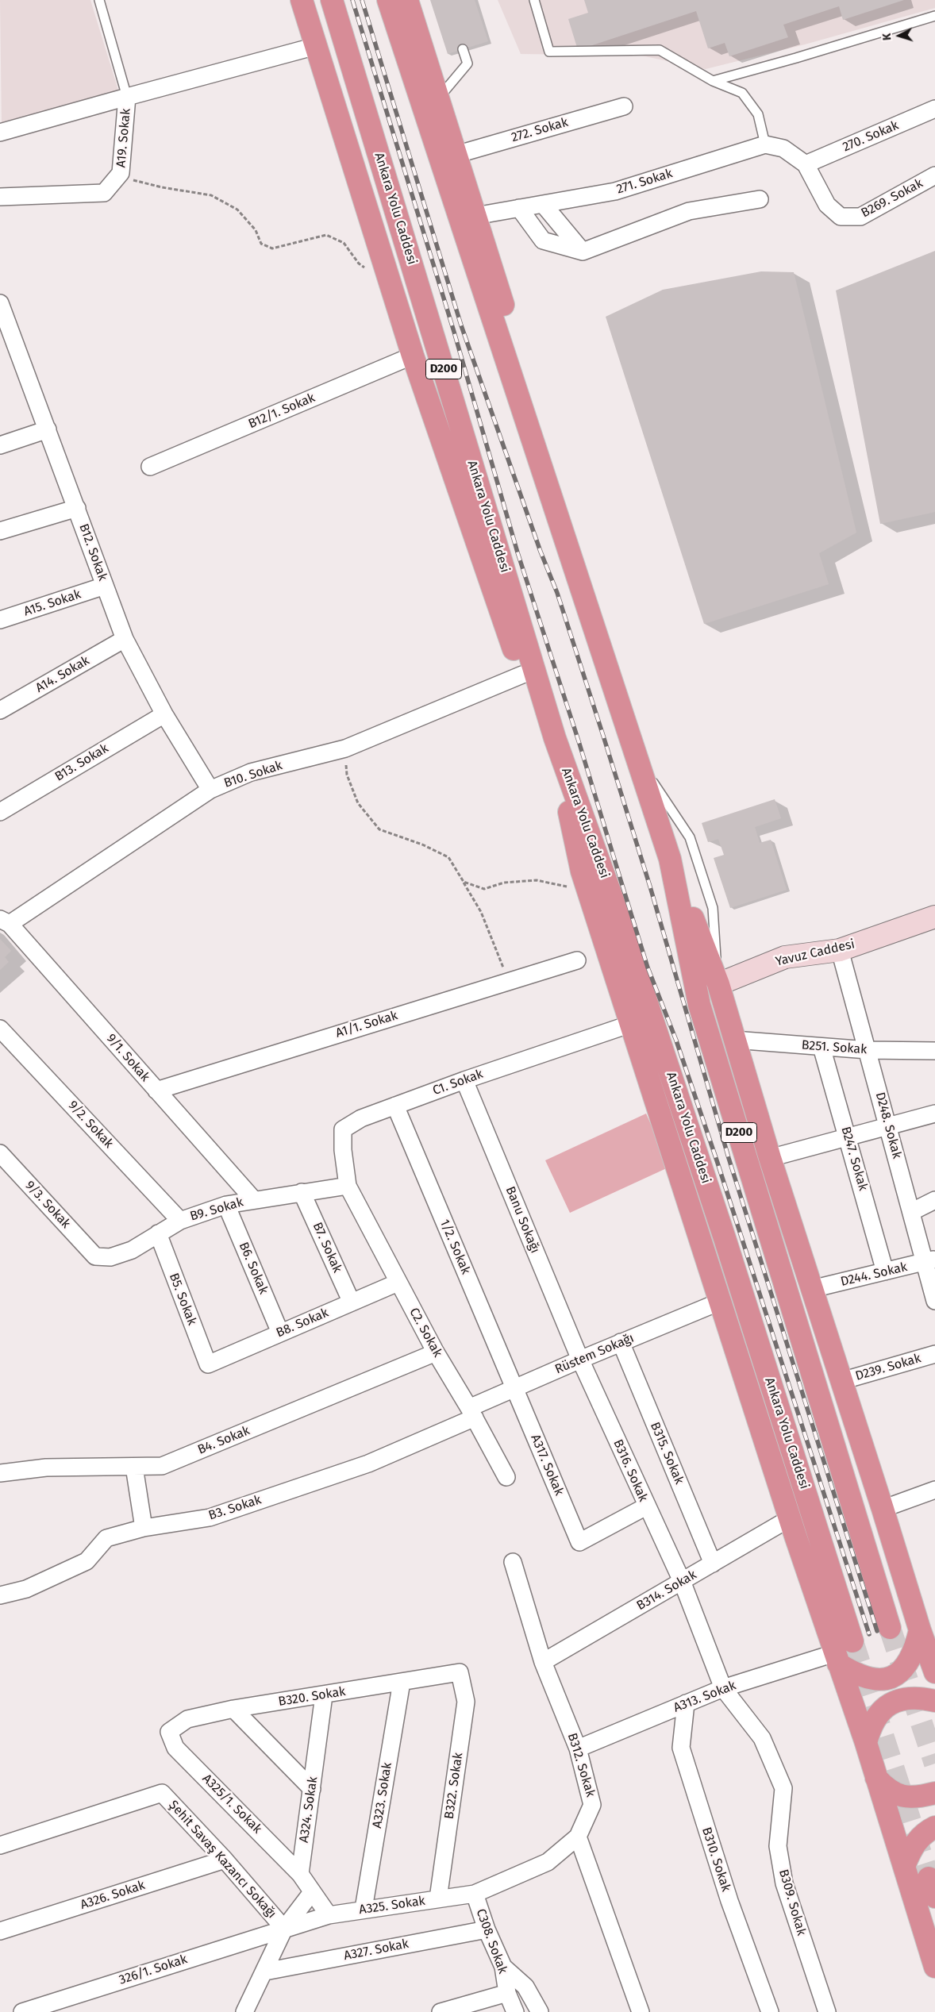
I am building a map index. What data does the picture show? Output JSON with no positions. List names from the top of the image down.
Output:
{
  "streets": {
    "highway": ["Ankara Yolu Caddesi", "D200"],
    "main road": ["Yavuz Caddesi"],
    "street": [
      "272. Sokak",
      "270. Sokak",
      "A19. Sokak",
      "271. Sokak",
      "B269. Sokak",
      "B12/1. Sokak",
      "B12. Sokak",
      "A15. Sokak",
      "A14. Sokak",
      "B13. Sokak",
      "B10. Sokak",
      "A1/1. Sokak",
      "B251. Sokak",
      "9/1. Sokak",
      "C1. Sokak",
      "9/2. Sokak",
      "D248. Sokak",
      "B247. Sokak",
      "9/3. Sokak",
      "B9. Sokak",
      "Banu Sokağı",
      "1/2. Sokak",
      "B7. Sokak",
      "B6. Sokak",
      "D244. Sokak",
      "B5. Sokak",
      "B8. Sokak",
      "C2. Sokak",
      "Rüstem Sokağı",
      "D239. Sokak",
      "B4. Sokak",
      "B315. Sokak",
      "A317. Sokak",
      "B316. Sokak",
      "B3. Sokak",
      "B314. Sokak",
      "B320. Sokak",
      "A313. Sokak",
      "B312. Sokak",
      "B322. Sokak",
      "A323. Sokak",
      "A325/1. Sokak",
      "A324. Sokak",
      "Şehit Savaş Kazancı Sokağı",
      "B310. Sokak",
      "A326. Sokak",
      "B309. Sokak",
      "A325. Sokak",
      "C308. Sokak",
      "A327. Sokak",
      "326/1. Sokak"
    ]
  },
  "crossings": [
    ["270. Sokak", "B269. Sokak"],
    ["B12. Sokak", "A15. Sokak"],
    ["B12. Sokak", "A14. Sokak"],
    ["B12. Sokak", "B13. Sokak"],
    ["B12. Sokak", "B10. Sokak"],
    ["B10. Sokak", "9/1. Sokak"],
    ["Yavuz Caddesi", "D248. Sokak"],
    ["A1/1. Sokak", "9/1. Sokak"],
    ["B251. Sokak", "D248. Sokak"],
    ["B251. Sokak", "B247. Sokak"],
    ["9/1. Sokak", "B9. Sokak"],
    ["C1. Sokak", "B9. Sokak"],
    ["C1. Sokak", "Banu Sokağı"],
    ["C1. Sokak", "1/2. Sokak"],
    ["C1. Sokak", "C2. Sokak"],
    ["9/2. Sokak", "B9. Sokak"],
    ["D248. Sokak", "D244. Sokak"],
    ["B247. Sokak", "D244. Sokak"],
    ["9/3. Sokak", "B9. Sokak"],
    ["B9. Sokak", "B7. Sokak"],
    ["B9. Sokak", "B6. Sokak"],
    ["B9. Sokak", "B5. Sokak"],
    ["B9. Sokak", "C2. Sokak"],
    ["Banu Sokağı", "Rüstem Sokağı"],
    ["Banu Sokağı", "B316. Sokak"],
    ["1/2. Sokak", "Rüstem Sokağı"],
    ["1/2. Sokak", "A317. Sokak"],
    ["B7. Sokak", "B8. Sokak"],
    ["B6. Sokak", "B8. Sokak"],
    ["B5. Sokak", "B8. Sokak"],
    ["B8. Sokak", "C2. Sokak"],
    ["C2. Sokak", "Rüstem Sokağı"],
    ["C2. Sokak", "B4. Sokak"],
    ["C2. Sokak", "B3. Sokak"],
    ["Rüstem Sokağı", "B315. Sokak"],
    ["Rüstem Sokağı", "A317. Sokak"],
    ["Rüstem Sokağı", "B316. Sokak"],
    ["Rüstem Sokağı", "B3. Sokak"],
    ["B315. Sokak", "B314. Sokak"],
    ["A317. Sokak", "B316. Sokak"],
    ["B316. Sokak", "B314. Sokak"],
    ["B316. Sokak", "A313. Sokak"],
    ["B316. Sokak", "B309. Sokak"],
    ["B314. Sokak", "B312. Sokak"],
    ["B320. Sokak", "B322. Sokak"],
    ["B320. Sokak", "A323. Sokak"],
    ["B320. Sokak", "A325/1. Sokak"],
    ["B320. Sokak", "A324. Sokak"],
    ["A313. Sokak", "B312. Sokak"],
    ["A313. Sokak", "B310. Sokak"],
    ["A313. Sokak", "B309. Sokak"],
    ["B312. Sokak", "A325. Sokak"],
    ["B322. Sokak", "A325. Sokak"],
    ["A323. Sokak", "A325. Sokak"],
    ["A325/1. Sokak", "A324. Sokak"],
    ["Şehit Savaş Kazancı Sokağı", "A326. Sokak"],
    ["Şehit Savaş Kazancı Sokağı", "A325. Sokak"],
    ["Şehit Savaş Kazancı Sokağı", "326/1. Sokak"],
    ["A325. Sokak", "C308. Sokak"],
    ["A325. Sokak", "326/1. Sokak"],
    ["C308. Sokak", "A327. Sokak"]
  ],
  "north": "left"
}
